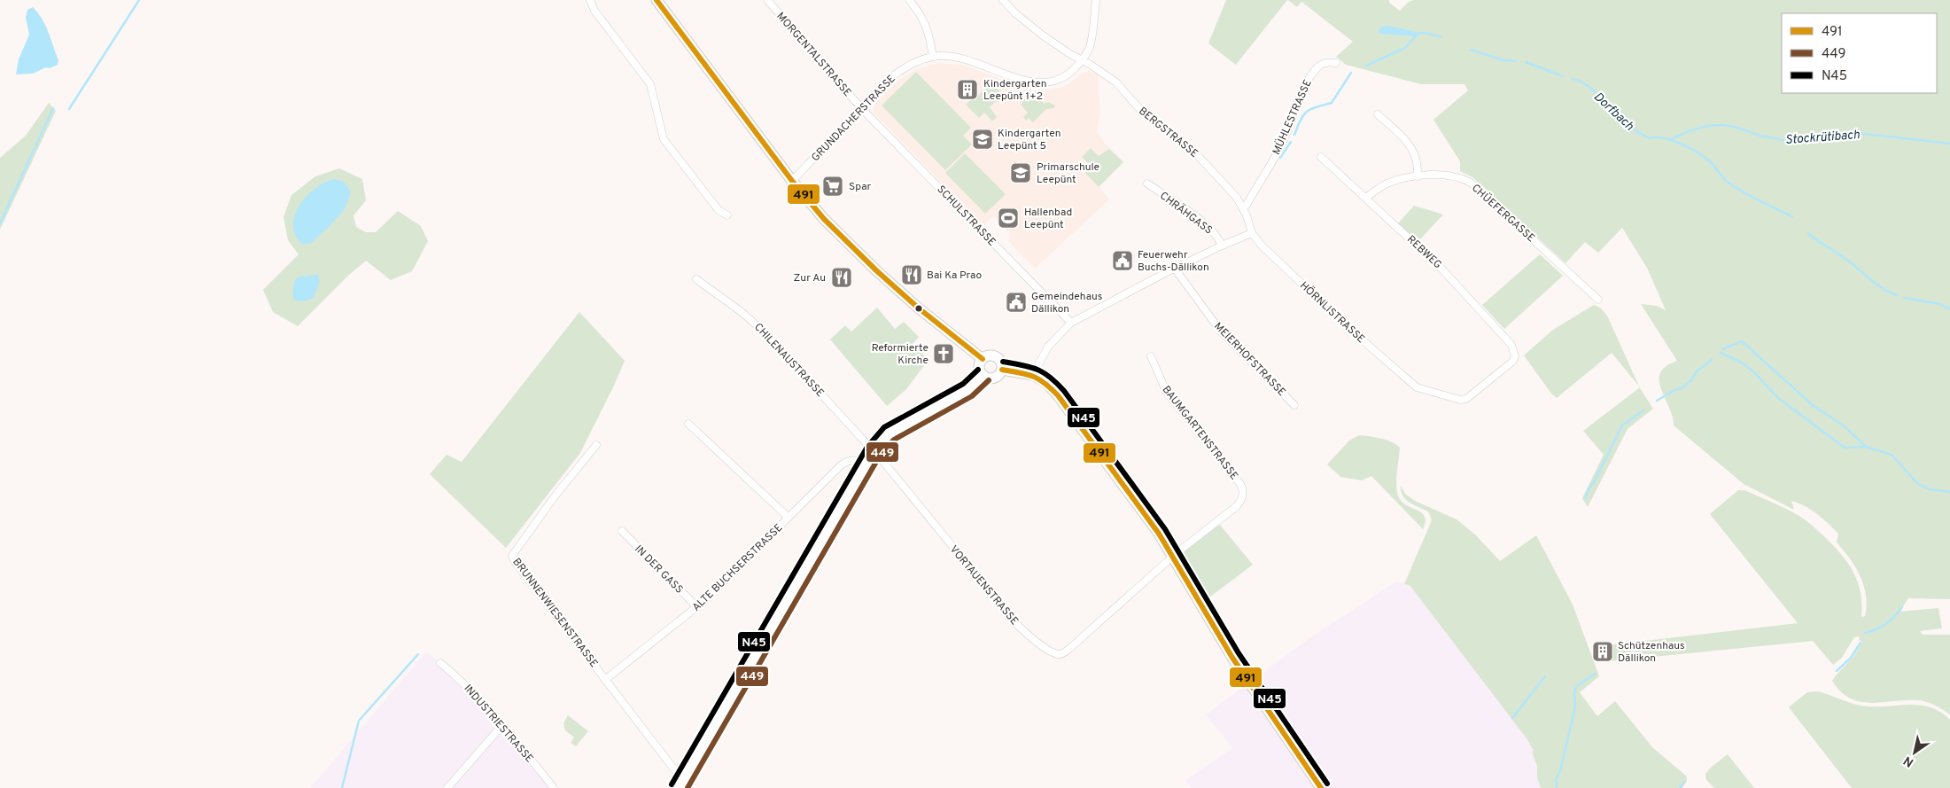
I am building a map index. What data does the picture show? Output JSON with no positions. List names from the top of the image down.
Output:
{
  "streets": {
    "street": [
      "MORGENTALSTRASSE",
      "MÜHLESTRASSE",
      "GRUNDACHERSTRASSE",
      "BERGSTRASSE",
      "CHRÄHGASS",
      "CHÜEFERGASSE",
      "SCHULSTRASSE",
      "REBWEG",
      "HÖRNLISTRASSE",
      "MEIERHOFSTRASSE",
      "CHILENAUSTRASSE",
      "BAUMGARTENSTRASSE",
      "ALTE BUCHSERSTRASSE",
      "IN DER GASS",
      "VORTAUENSTRASSE",
      "BRUNNENWIESENSTRASSE",
      "INDUSTRIESTRASSE"
    ]
  },
  "crossings": [
    ["MORGENTALSTRASSE", "GRUNDACHERSTRASSE"],
    ["MORGENTALSTRASSE", "SCHULSTRASSE"],
    ["MÜHLESTRASSE", "BERGSTRASSE"],
    ["GRUNDACHERSTRASSE", "BERGSTRASSE"],
    ["GRUNDACHERSTRASSE", "SCHULSTRASSE"],
    ["BERGSTRASSE", "HÖRNLISTRASSE"],
    ["CHÜEFERGASSE", "REBWEG"],
    ["REBWEG", "HÖRNLISTRASSE"],
    ["CHILENAUSTRASSE", "VORTAUENSTRASSE"],
    ["BAUMGARTENSTRASSE", "VORTAUENSTRASSE"],
    ["ALTE BUCHSERSTRASSE", "IN DER GASS"],
    ["ALTE BUCHSERSTRASSE", "BRUNNENWIESENSTRASSE"]
  ],
  "water": ["Dorfbach", "Stockrütibach"],
  "places": {
    "building": ["Kindergarten Leepünt 1+2", "Schützenhaus Dällikon"],
    "school or university": ["Kindergarten Leepünt 5", "Primarschule Leepünt"],
    "supermarket": ["Spar"],
    "sports": ["Hallenbad Leepünt"],
    "public building": ["Feuerwehr Buchs-Dällikon", "Gemeindehaus Dällikon"],
    "restaurant": ["Bai Ka Prao", "Zur Au"],
    "church": ["Reformierte Kirche"]
  },
  "lines": ["transit line 491", "transit line N45", "transit line 449"],
  "legend": ["491", "449", "N45"],
  "north": "bottom left"
}
